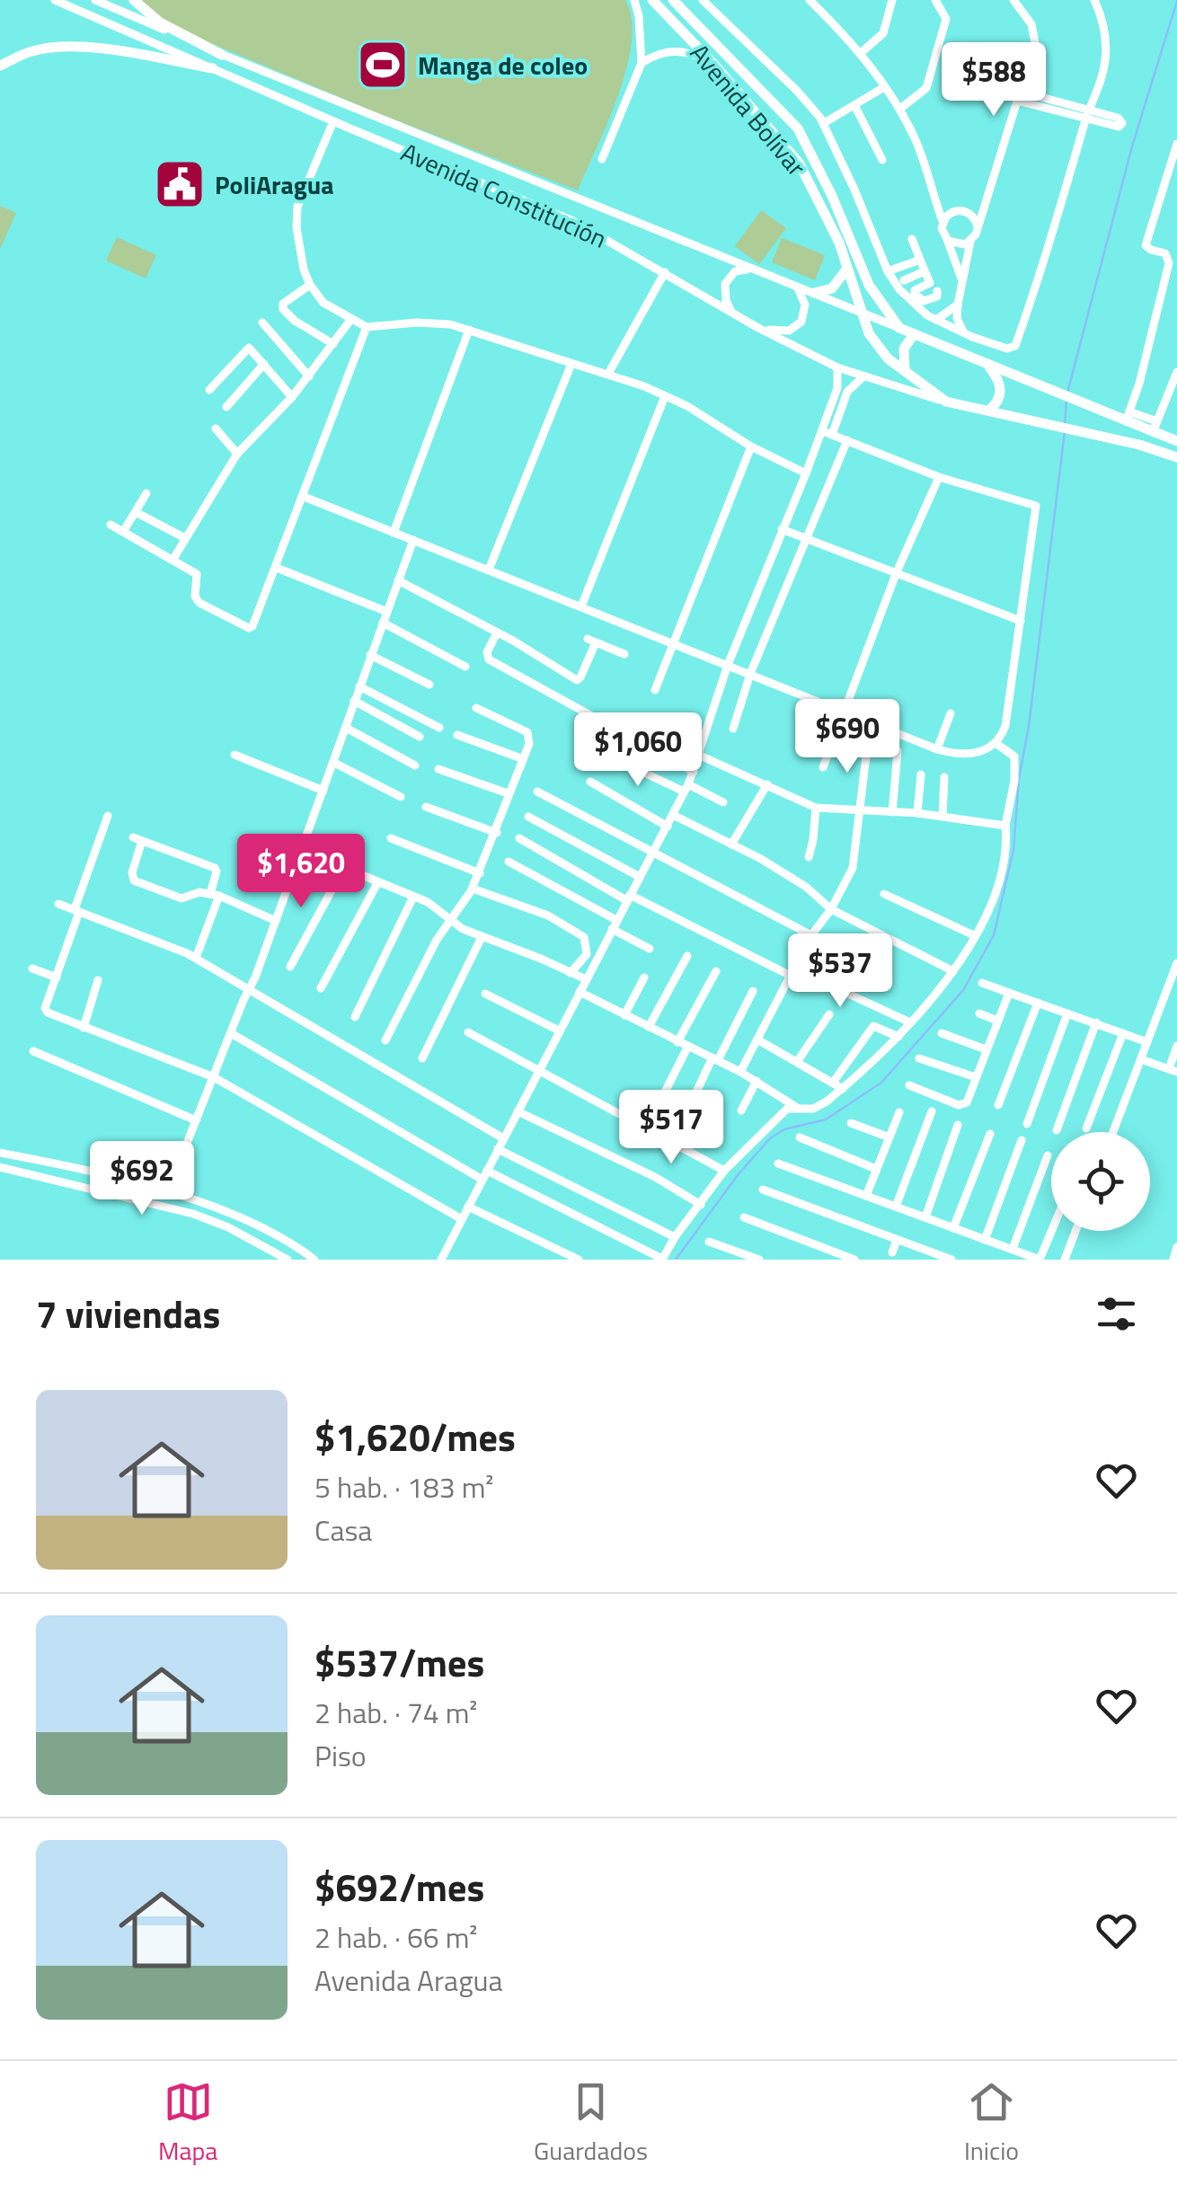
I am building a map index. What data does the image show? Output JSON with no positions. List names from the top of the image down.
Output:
{
  "streets": {
    "main road": ["Avenida Bolívar"],
    "street": ["Avenida Constitución"]
  },
  "crossings": [
    ["Avenida Bolívar", "Avenida Constitución"]
  ],
  "places": {
    "sports": ["Manga de coleo"],
    "public building": ["PoliAragua"]
  },
  "page": {
    "price": [
      "$588",
      "$690",
      "$1,060",
      "$1,620",
      "$537",
      "$517",
      "$692"
    ],
    "heading": "7 viviendas",
    "list": [
      {
        "name": "$1,620/mes",
        "note": "5 hab. · 183 m² · Casa"
      },
      {
        "name": "$537/mes",
        "note": "2 hab. · 74 m² · Piso"
      },
      {
        "name": "$692/mes",
        "note": "2 hab. · 66 m² · Avenida Aragua"
      }
    ],
    "tabs": ["Mapa", "Guardados", "Inicio"]
  }
}
